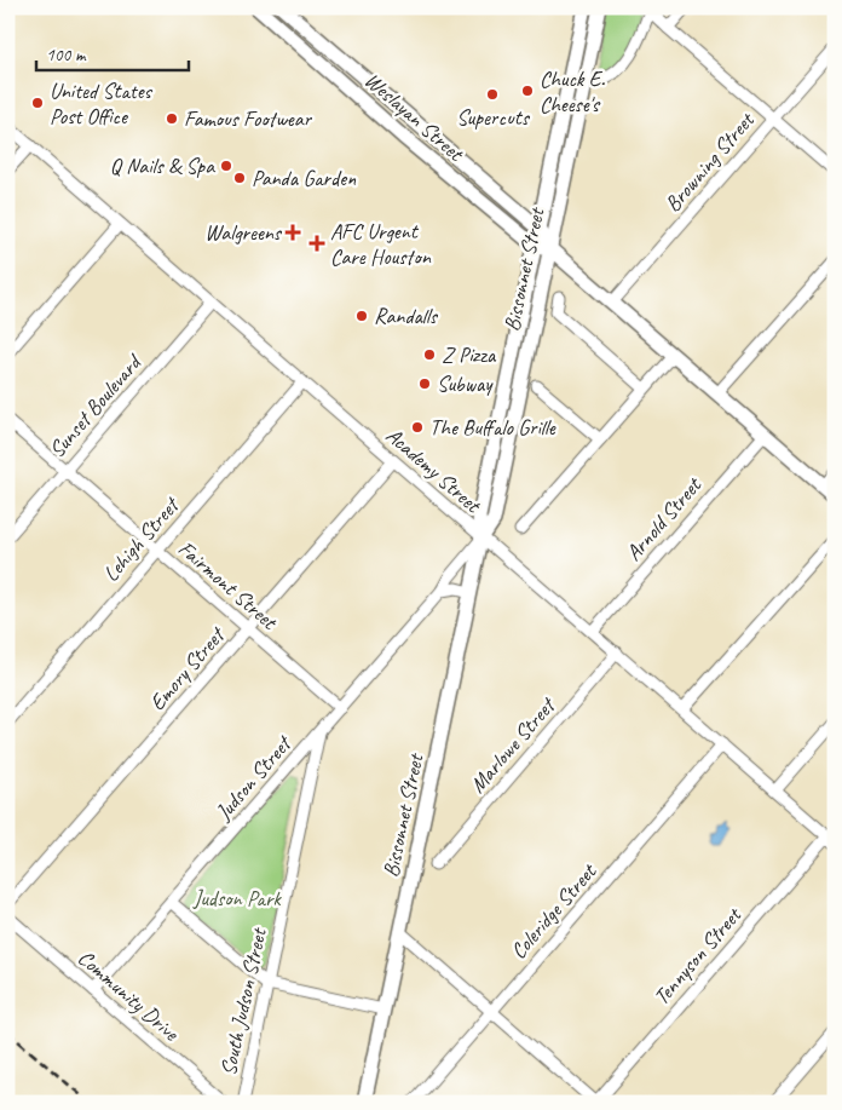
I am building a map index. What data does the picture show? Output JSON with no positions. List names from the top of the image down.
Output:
{
  "streets": {
    "main road": ["Weslayan Street", "Bissonnet Street"],
    "street": [
      "Browning Street",
      "Sunset Boulevard",
      "Academy Street",
      "Arnold Street",
      "Lehigh Street",
      "Fairmont Street",
      "Emory Street",
      "Marlowe Street",
      "Judson Street",
      "Coleridge Street",
      "Tennyson Street",
      "Community Drive",
      "South Judson Street"
    ]
  },
  "crossings": [
    ["Weslayan Street", "Browning Street"],
    ["Weslayan Street", "Bissonnet Street"],
    ["Weslayan Street", "Arnold Street"],
    ["Bissonnet Street", "Academy Street"],
    ["Bissonnet Street", "Judson Street"],
    ["Sunset Boulevard", "Academy Street"],
    ["Sunset Boulevard", "Fairmont Street"],
    ["Academy Street", "Arnold Street"],
    ["Academy Street", "Lehigh Street"],
    ["Academy Street", "Emory Street"],
    ["Academy Street", "Marlowe Street"],
    ["Academy Street", "Judson Street"],
    ["Academy Street", "Coleridge Street"],
    ["Academy Street", "Tennyson Street"],
    ["Lehigh Street", "Fairmont Street"],
    ["Fairmont Street", "Emory Street"],
    ["Fairmont Street", "Judson Street"],
    ["Judson Street", "Community Drive"],
    ["Judson Street", "South Judson Street"]
  ],
  "parks": ["Judson Park"],
  "places": {
    "other": [
      "Chuck E. Cheese's",
      "Supercuts",
      "United States Post Office",
      "Famous Footwear",
      "Q Nails & Spa",
      "Panda Garden",
      "Randalls",
      "Z Pizza",
      "Subway",
      "The Buffalo Grille"
    ],
    "health": ["Walgreens", "AFC Urgent Care Houston"]
  },
  "scale_bar": "100 m"
}
